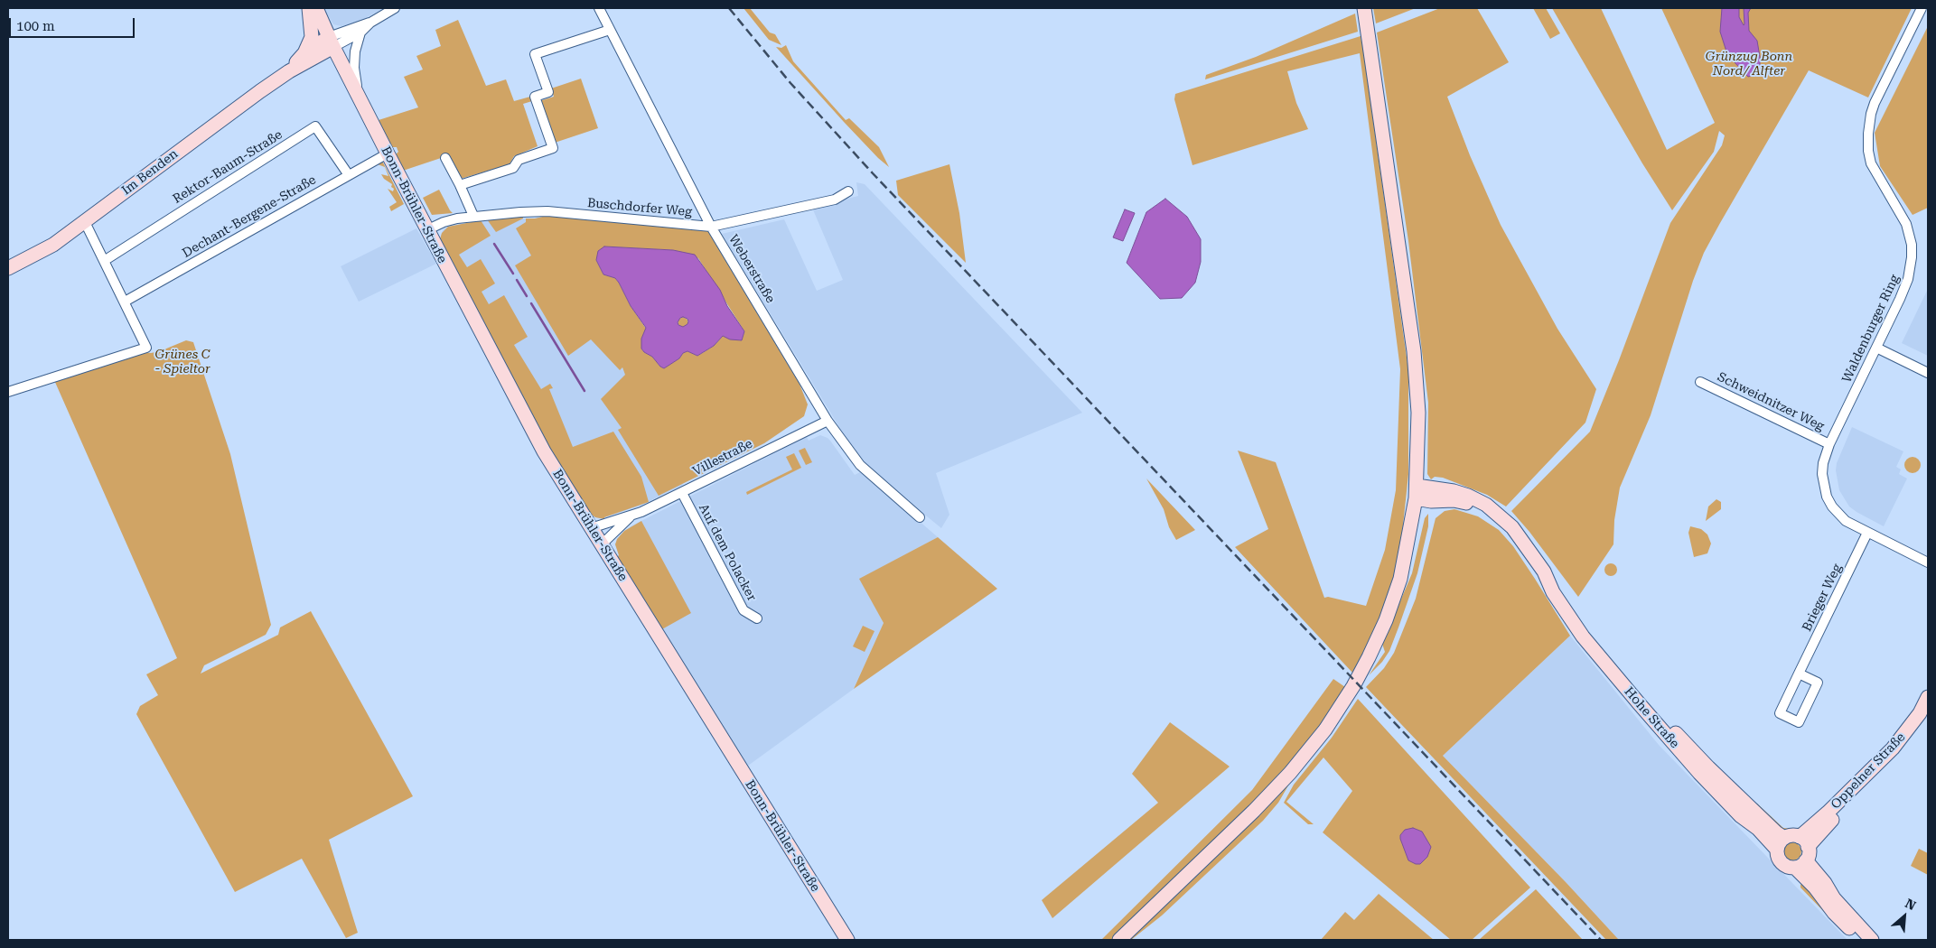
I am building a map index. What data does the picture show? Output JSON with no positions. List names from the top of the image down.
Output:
{
  "streets": {
    "street": [
      "Rektor-Baum-Straße",
      "Im Benden",
      "Bonn-Brühler-Straße",
      "Buschdorfer Weg",
      "Dechant-Bergene-Straße",
      "Weberstraße",
      "Waldenburger Ring",
      "Schweidnitzer Weg",
      "Villestraße",
      "Auf dem Polacker",
      "Brieger Weg",
      "Hohe Straße",
      "Oppelner Straße"
    ]
  },
  "crossings": [
    ["Rektor-Baum-Straße", "Dechant-Bergene-Straße"],
    ["Im Benden", "Bonn-Brühler-Straße"],
    ["Bonn-Brühler-Straße", "Buschdorfer Weg"],
    ["Bonn-Brühler-Straße", "Dechant-Bergene-Straße"],
    ["Bonn-Brühler-Straße", "Villestraße"],
    ["Buschdorfer Weg", "Weberstraße"],
    ["Weberstraße", "Villestraße"],
    ["Waldenburger Ring", "Schweidnitzer Weg"],
    ["Waldenburger Ring", "Brieger Weg"],
    ["Villestraße", "Auf dem Polacker"],
    ["Hohe Straße", "Oppelner Straße"]
  ],
  "parks": ["Grünzug Bonn Nord/ Alfter", "Grünes C - Spieltor"],
  "scale_bar": "100 m",
  "north": "top right"
}
